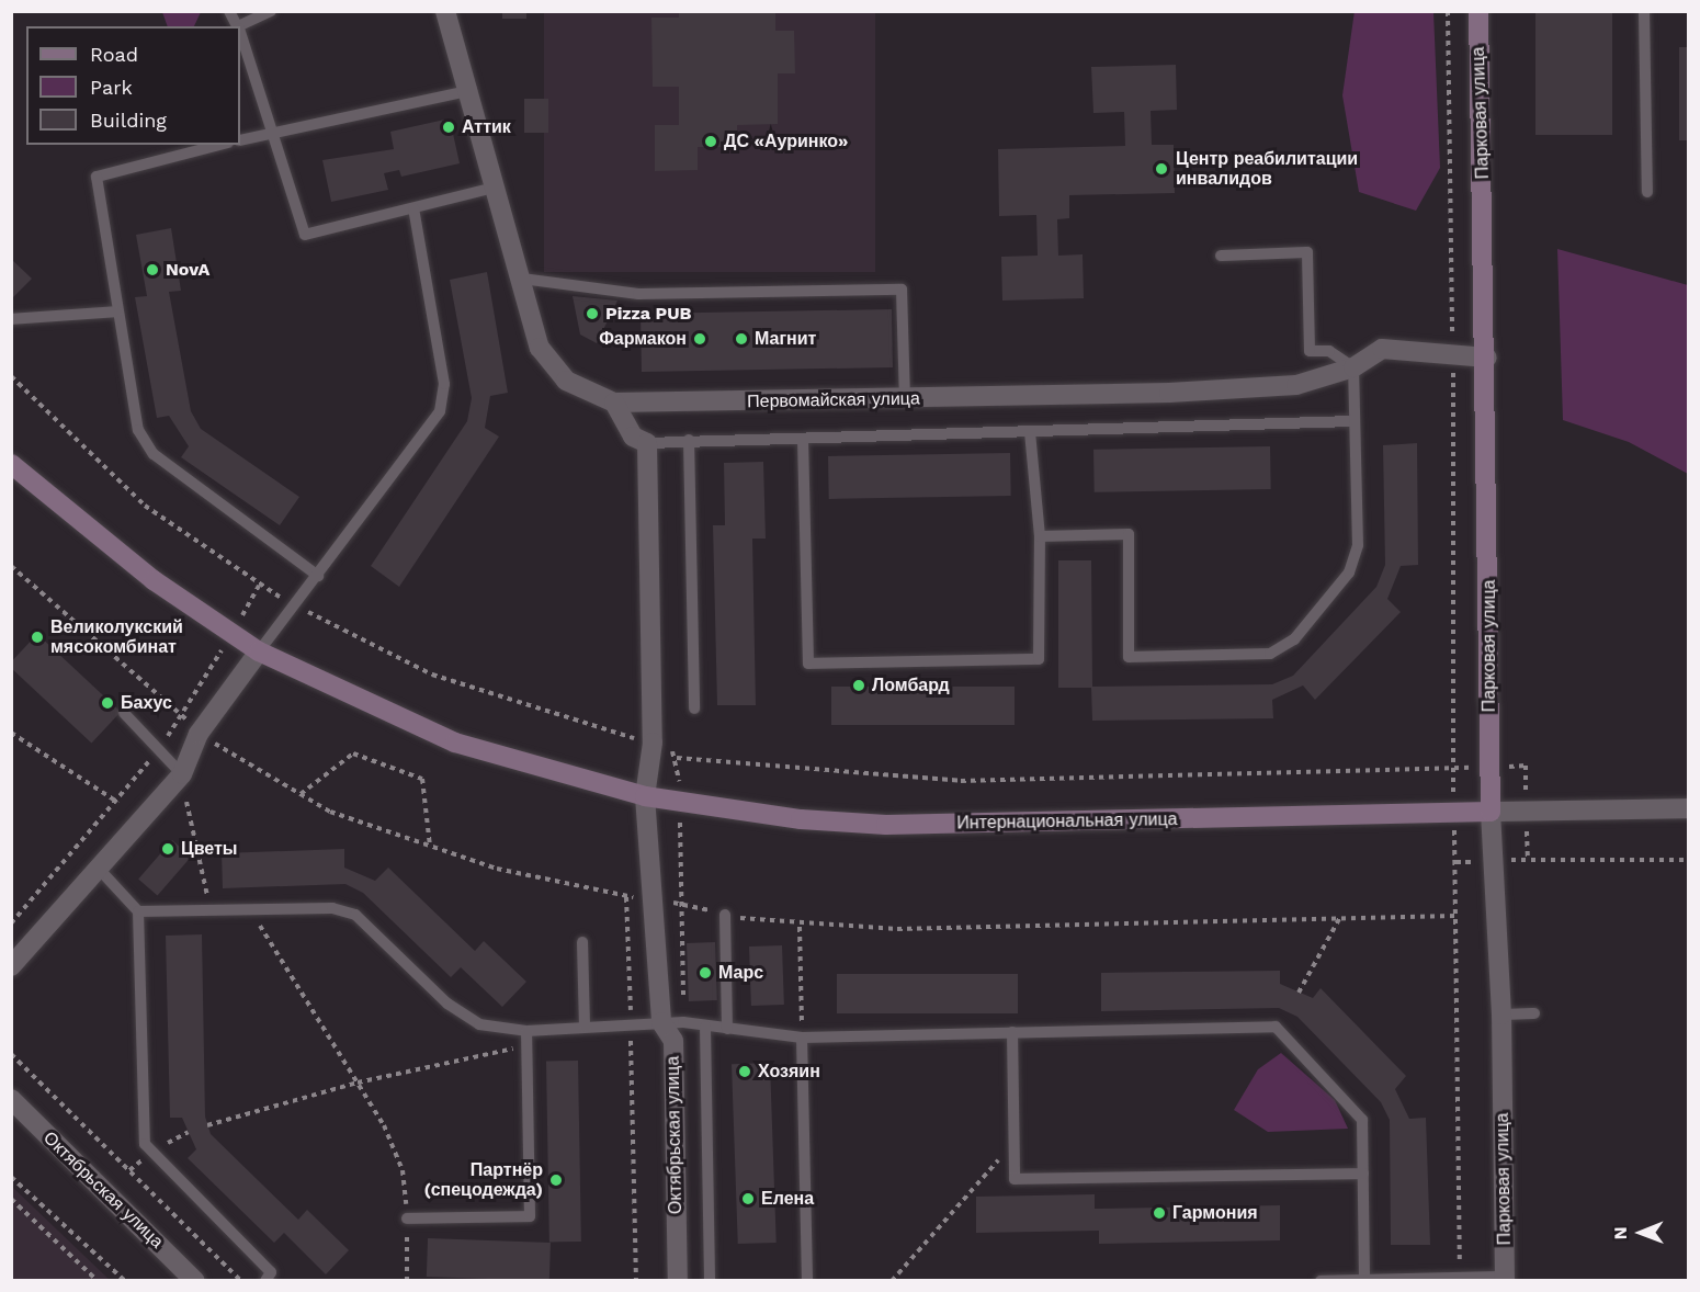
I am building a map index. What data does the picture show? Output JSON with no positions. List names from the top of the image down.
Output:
{
  "streets": {
    "main road": ["Парковая улица", "Интернациональная улица"],
    "street": ["Первомайская улица", "Октябрьская улица"]
  },
  "crossings": [
    ["Парковая улица", "Первомайская улица"],
    ["Парковая улица", "Интернациональная улица"],
    ["Интернациональная улица", "Октябрьская улица"]
  ],
  "places": [
    "Аттик",
    "ДС «Ауринко»",
    "Центр реабилитации инвалидов",
    "NovA",
    "Pizza PUB",
    "Фармакон",
    "Магнит",
    "Великолукский мясокомбинат",
    "Ломбард",
    "Бахус",
    "Цветы",
    "Марс",
    "Хозяин",
    "Партнёр (спецодежда)",
    "Елена",
    "Гармония"
  ],
  "legend": ["Road", "Park", "Building"],
  "north": "left"
}
